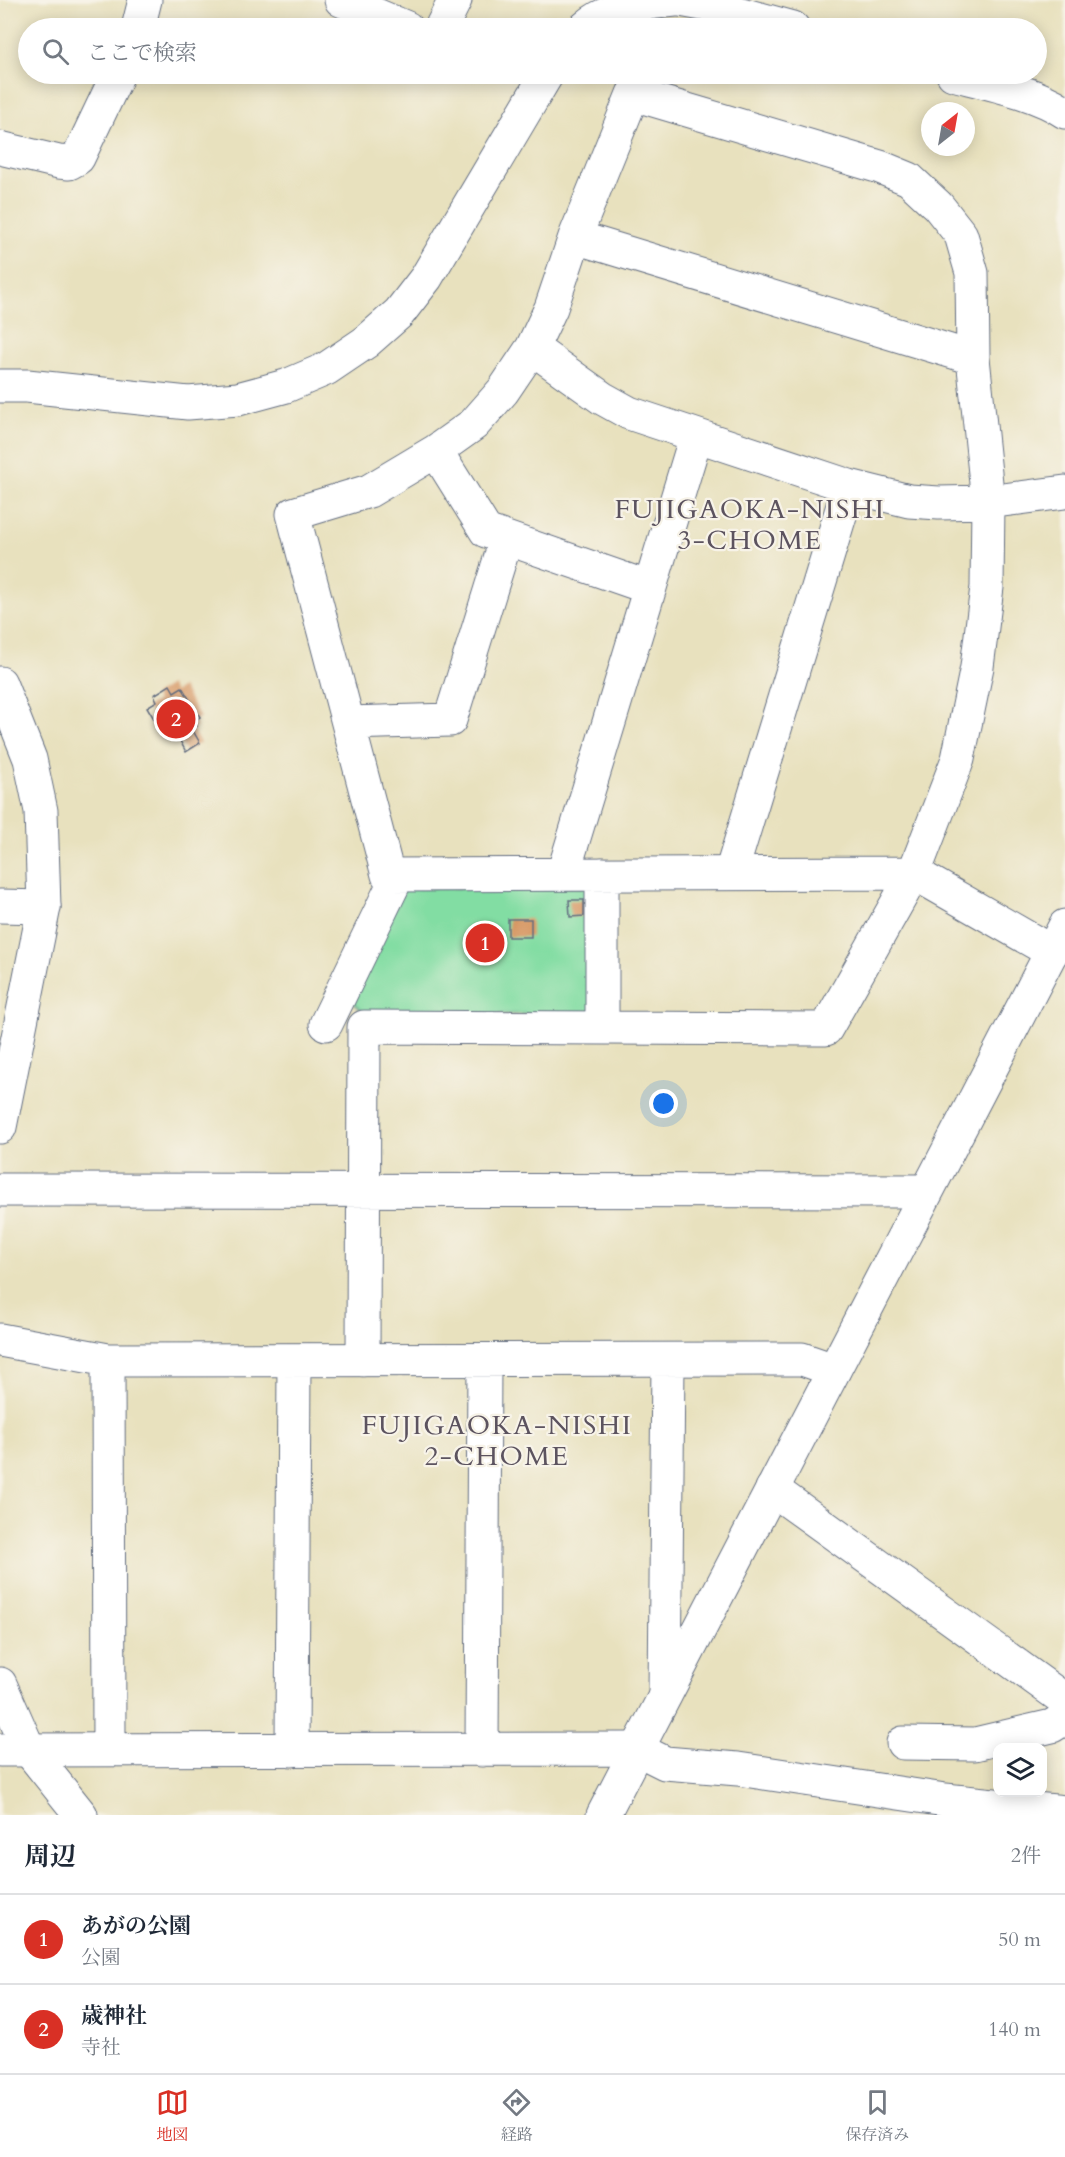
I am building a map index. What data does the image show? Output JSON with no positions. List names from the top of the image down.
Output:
{
  "districts": ["FUJIGAOKA-NISHI 3-CHOME", "FUJIGAOKA-NISHI 2-CHOME"],
  "north": "top right",
  "page": {
    "search": "ここで検索",
    "pins": ["2", "1"],
    "heading": ["周辺", "2件"],
    "list": [
      {
        "mark": "1",
        "name": "あがの公園",
        "note": "公園",
        "value": "50 m"
      },
      {
        "mark": "2",
        "name": "歳神社",
        "note": "寺社",
        "value": "140 m"
      }
    ],
    "nav": ["地図", "経路", "保存済み"]
  }
}
